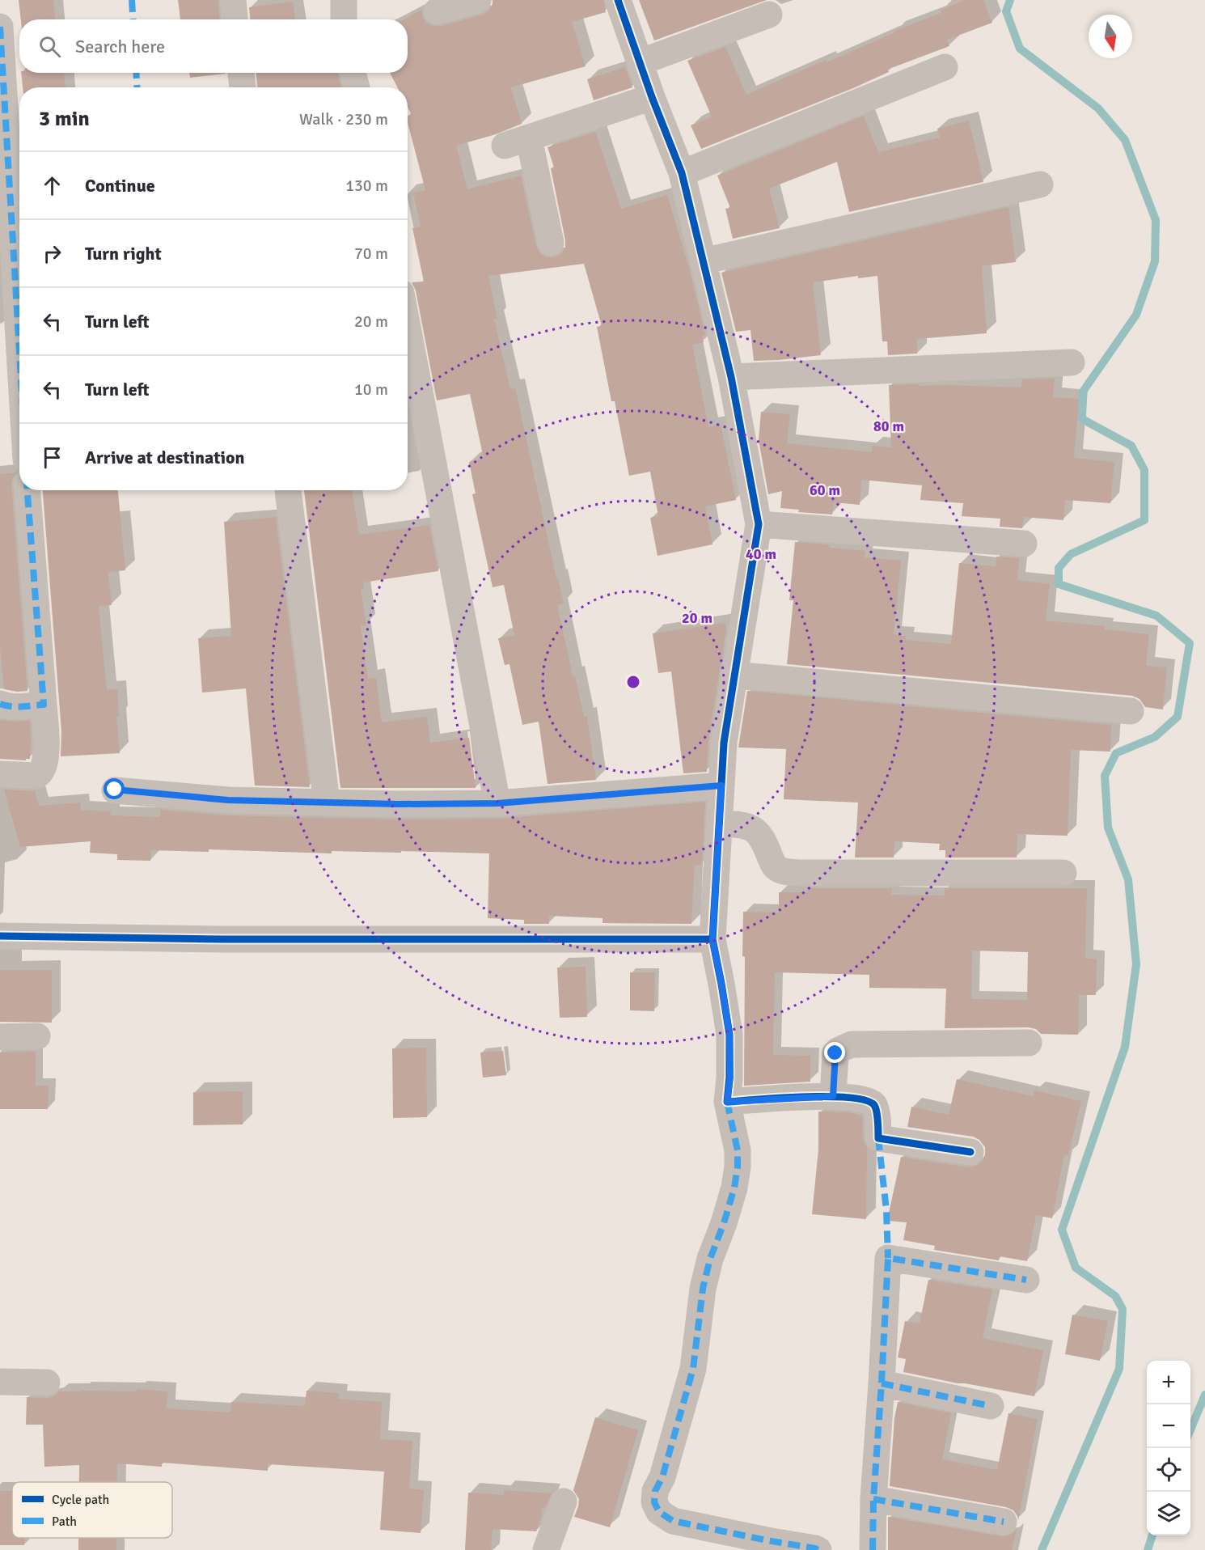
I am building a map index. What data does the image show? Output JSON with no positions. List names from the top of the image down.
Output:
{
  "legend": ["Cycle path", "Path"],
  "north": "bottom",
  "page": {
    "search": "Search here",
    "heading": ["3 min", "Walk · 230 m"],
    "list": [
      ["Continue", "130 m"],
      ["Turn right", "70 m"],
      ["Turn left", "20 m"],
      ["Turn left", "10 m"],
      "Arrive at destination"
    ],
    "map_buttons": ["+", "−"]
  },
  "rings": [
    "80 m",
    "60 m",
    "40 m",
    "20 m"
  ]
}
